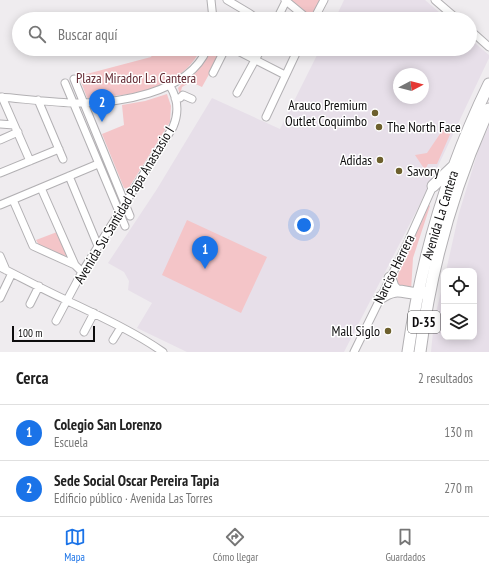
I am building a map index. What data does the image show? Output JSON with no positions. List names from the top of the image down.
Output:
{
  "streets": {
    "highway": ["Avenida La Cantera", "D-35"],
    "street": ["Avenida Su Santidad Papa Anastasio I", "Narciso Herrera"]
  },
  "parks": ["Plaza Mirador La Cantera"],
  "places": [
    "Arauco Premium Outlet Coquimbo",
    "The North Face",
    "Adidas",
    "Savory",
    "Mall Siglo"
  ],
  "scale_bar": "100 m",
  "north": "right",
  "page": {
    "search": "Buscar aquí",
    "pins": ["2", "1"],
    "scale": "100 m",
    "heading": ["Cerca", "2 resultados"],
    "list": [
      {
        "mark": "1",
        "name": "Colegio San Lorenzo",
        "note": "Escuela",
        "value": "130 m"
      },
      {
        "mark": "2",
        "name": "Sede Social Oscar Pereira Tapia",
        "note": "Edificio público · Avenida Las Torres",
        "value": "270 m"
      }
    ],
    "nav": ["Mapa", "Cómo llegar", "Guardados"]
  }
}
